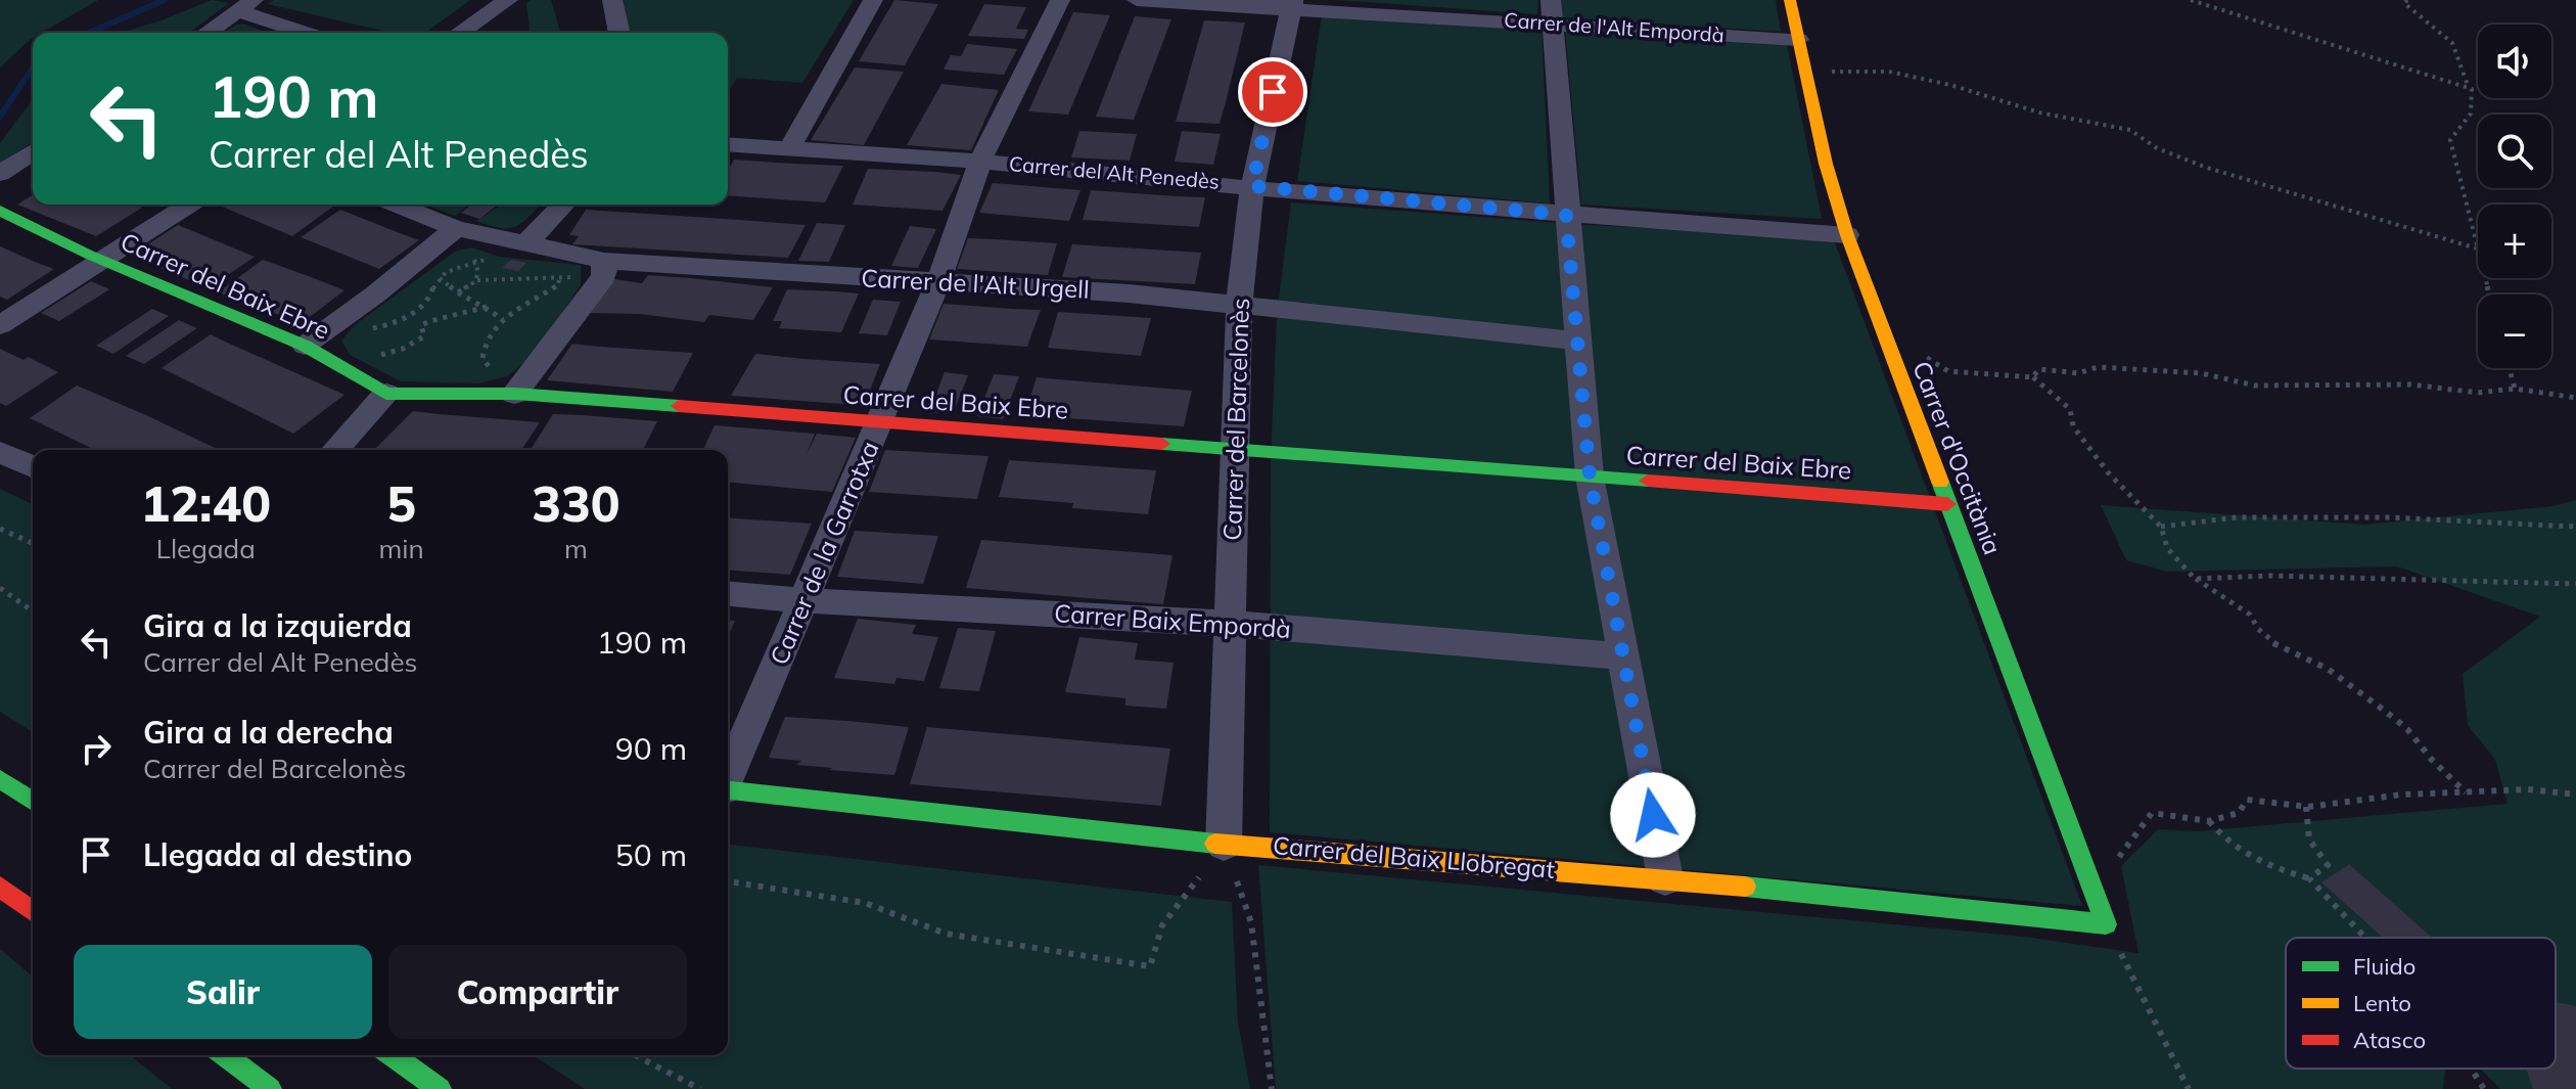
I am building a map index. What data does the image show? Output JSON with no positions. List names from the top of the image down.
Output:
{
  "streets": {
    "main road": ["Carrer del Baix Ebre", "Carrer d'Occitània", "Carrer del Baix Llobregat"],
    "street": [
      "Carrer de l'Alt Empordà",
      "Carrer del Alt Penedès",
      "Carrer de l'Alt Urgell",
      "Carrer del Barcelonès",
      "Carrer de la Garrotxa",
      "Carrer Baix Empordà"
    ]
  },
  "crossings": [
    ["Carrer de l'Alt Empordà", "Carrer del Barcelonès"],
    ["Carrer de l'Alt Empordà", "Carrer d'Occitània"],
    ["Carrer del Alt Penedès", "Carrer del Barcelonès"],
    ["Carrer del Alt Penedès", "Carrer d'Occitània"],
    ["Carrer del Alt Penedès", "Carrer de la Garrotxa"],
    ["Carrer de l'Alt Urgell", "Carrer del Barcelonès"],
    ["Carrer de l'Alt Urgell", "Carrer de la Garrotxa"],
    ["Carrer del Baix Ebre", "Carrer del Barcelonès"],
    ["Carrer del Baix Ebre", "Carrer d'Occitània"],
    ["Carrer del Baix Ebre", "Carrer de la Garrotxa"],
    ["Carrer del Barcelonès", "Carrer Baix Empordà"],
    ["Carrer del Barcelonès", "Carrer del Baix Llobregat"],
    ["Carrer d'Occitània", "Carrer del Baix Llobregat"],
    ["Carrer de la Garrotxa", "Carrer Baix Empordà"]
  ],
  "legend": ["Fluido", "Lento", "Atasco"],
  "page": {
    "map_buttons": ["+", "−"],
    "turn": ["190 m", "Carrer del Alt Penedès"],
    "eta": [
      "12:40",
      "Llegada",
      "5",
      "min",
      "330",
      "m"
    ],
    "list": [
      {
        "name": "Gira a la izquierda",
        "note": "Carrer del Alt Penedès",
        "value": "190 m"
      },
      {
        "name": "Gira a la derecha",
        "note": "Carrer del Barcelonès",
        "value": "90 m"
      },
      {
        "name": "Llegada al destino",
        "value": "50 m"
      }
    ],
    "buttons": ["Salir", "Compartir"]
  }
}
